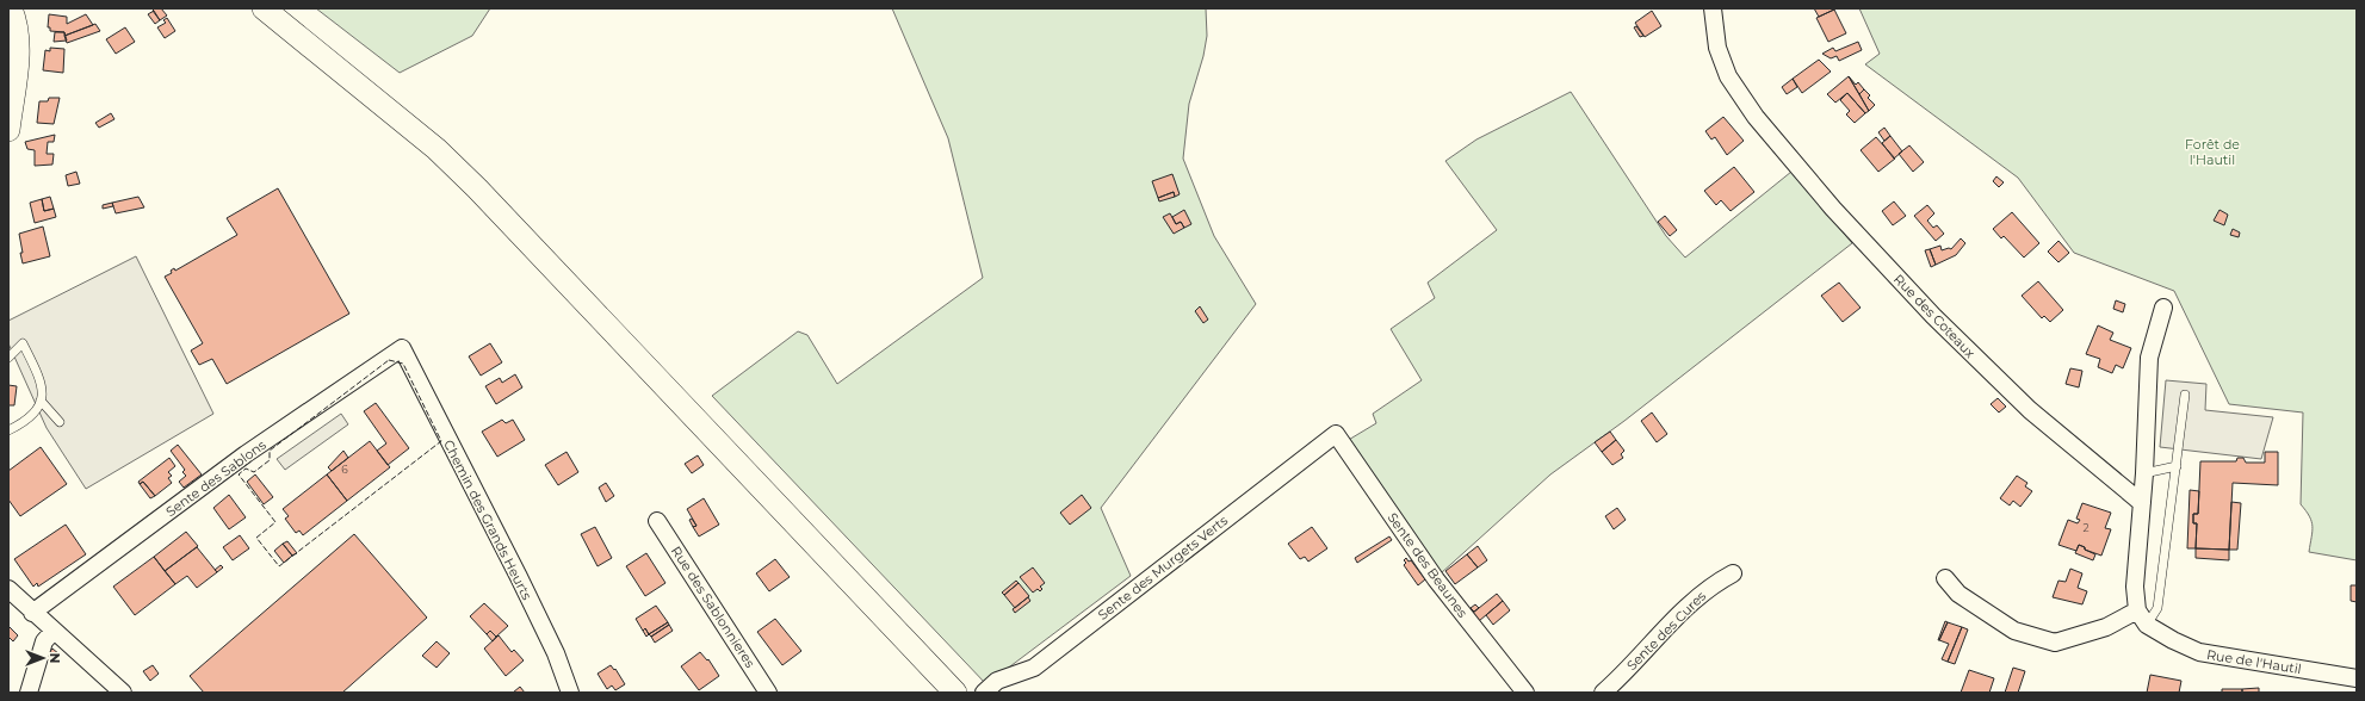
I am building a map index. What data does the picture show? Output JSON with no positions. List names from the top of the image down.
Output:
{
  "streets": {
    "street": [
      "Rue des Coteaux",
      "Sente des Sablons",
      "Chemin des Grands Heurts",
      "Sente des Beaunes",
      "Sente des Murgets Verts",
      "Rue des Sablonnieres",
      "Sente des Cures",
      "Rue de l'Hautil"
    ]
  },
  "crossings": [
    ["Sente des Sablons", "Chemin des Grands Heurts"],
    ["Sente des Beaunes", "Sente des Murgets Verts"]
  ],
  "parks": ["Forêt de l'Hautil"],
  "house_numbers": ["6", "2"],
  "north": "right"
}
